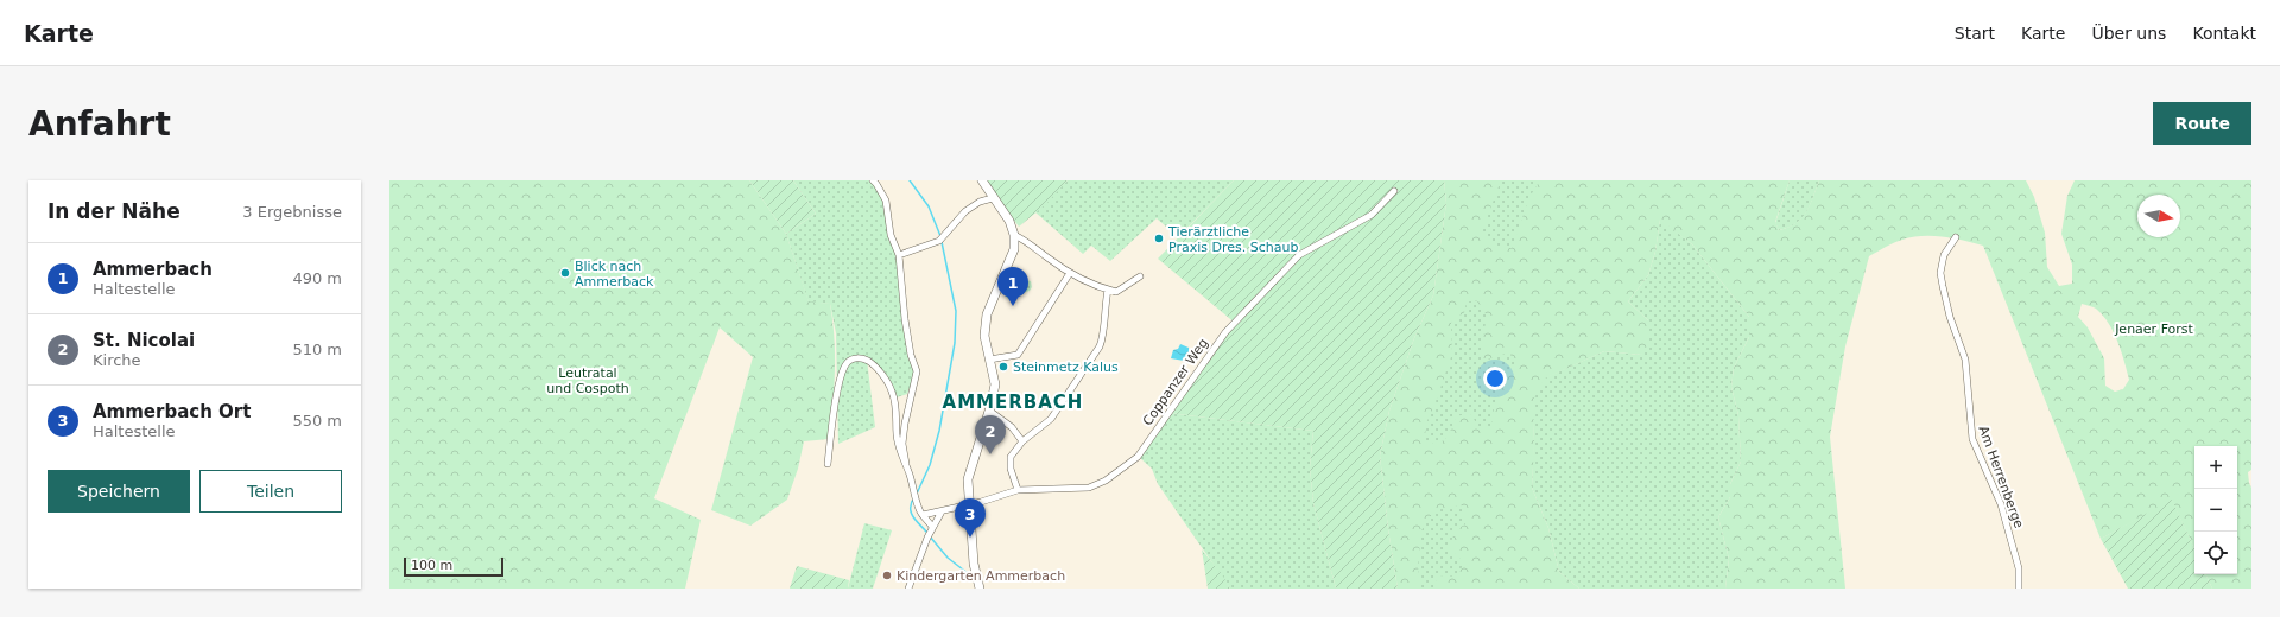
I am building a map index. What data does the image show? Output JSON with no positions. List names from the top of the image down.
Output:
{
  "streets": {
    "street": ["Coppanzer Weg", "Am Herrenberge"]
  },
  "districts": ["AMMERBACH"],
  "parks": ["Jenaer Forst", "Leutratal und Cospoth"],
  "places": [
    "Tierärztliche Praxis Dres. Schaub",
    "Blick nach Ammerback",
    "Steinmetz Kalus",
    "Kindergarten Ammerbach"
  ],
  "scale_bar": "100 m",
  "north": "right",
  "page": {
    "header": "Karte",
    "nav": [
      "Start",
      "Karte",
      "Über uns",
      "Kontakt"
    ],
    "buttons": [
      "Route",
      ["Speichern", "Teilen"]
    ],
    "title": "Anfahrt",
    "heading": ["In der Nähe", "3 Ergebnisse"],
    "list": [
      {
        "mark": "1",
        "name": "Ammerbach",
        "note": "Haltestelle",
        "value": "490 m"
      },
      {
        "mark": "2",
        "name": "St. Nicolai",
        "note": "Kirche",
        "value": "510 m"
      },
      {
        "mark": "3",
        "name": "Ammerbach Ort",
        "note": "Haltestelle",
        "value": "550 m"
      }
    ],
    "pins": ["1", "2", "3"],
    "map_buttons": ["+", "−"],
    "scale": "100 m"
  }
}
